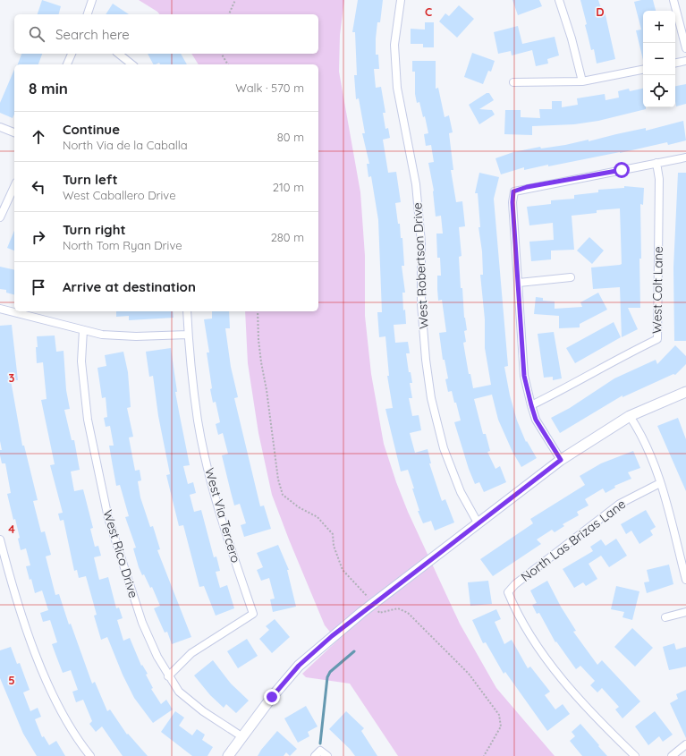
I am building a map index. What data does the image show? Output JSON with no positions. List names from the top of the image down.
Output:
{
  "streets": {
    "street": [
      "West Robertson Drive",
      "West Colt Lane",
      "West Via Tercero",
      "North Las Brizas Lane",
      "West Rico Drive"
    ]
  },
  "crossings": [
    ["West Via Tercero", "West Rico Drive"]
  ],
  "page": {
    "map_buttons": ["+", "−"],
    "search": "Search here",
    "heading": ["8 min", "Walk · 570 m"],
    "list": [
      ["Continue", "North Via de la Caballa", "80 m"],
      ["Turn left", "West Caballero Drive", "210 m"],
      ["Turn right", "North Tom Ryan Drive", "280 m"],
      "Arrive at destination"
    ]
  },
  "grid": {
    "columns": ["C", "D"],
    "rows": ["3", "4", "5"]
  }
}
